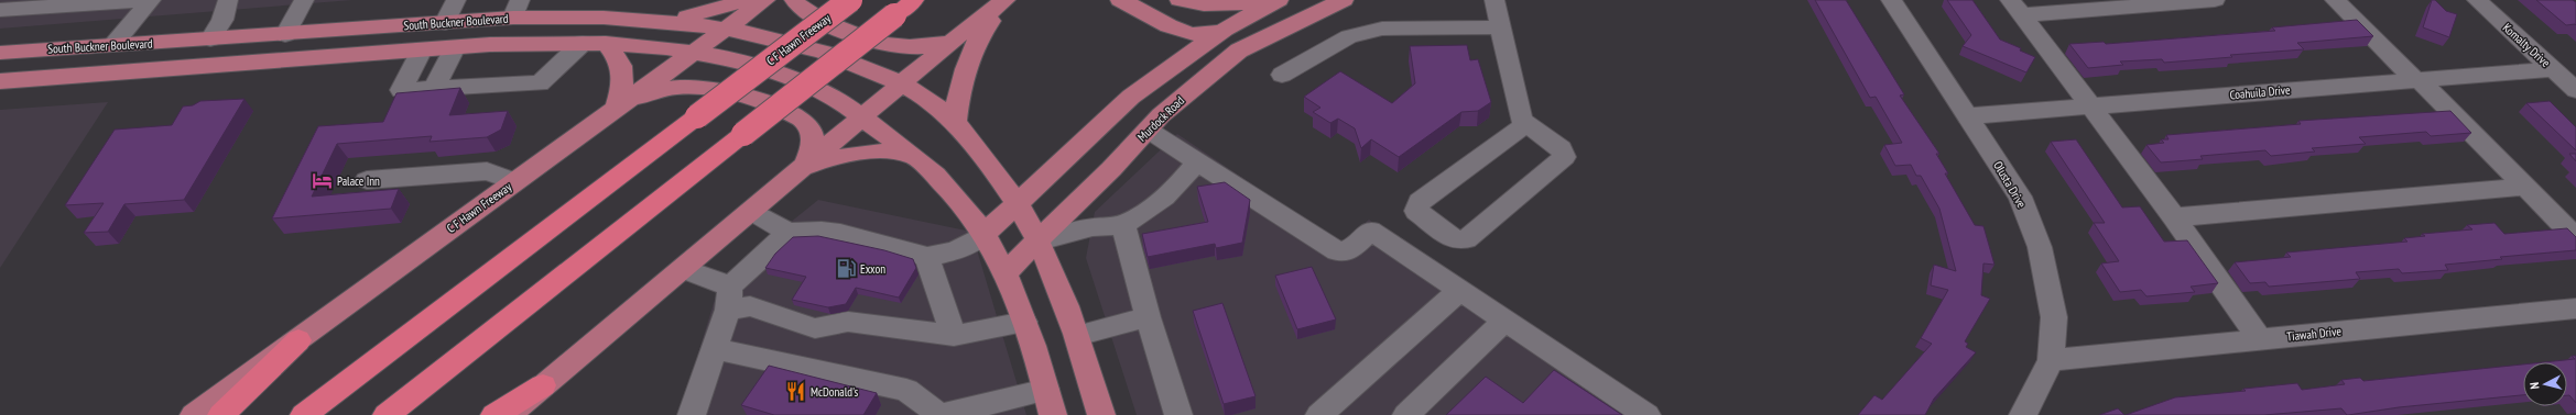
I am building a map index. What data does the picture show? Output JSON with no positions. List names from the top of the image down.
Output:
{
  "streets": {
    "highway": ["C F Hawn Freeway"],
    "main road": ["South Buckner Boulevard", "Murdock Road"],
    "street": [
      "Komalty Drive",
      "Coahuila Drive",
      "Olusta Drive",
      "Tiawah Drive"
    ]
  },
  "crossings": [
    ["South Buckner Boulevard", "C F Hawn Freeway"],
    ["South Buckner Boulevard", "Murdock Road"],
    ["Komalty Drive", "Coahuila Drive"],
    ["Coahuila Drive", "Olusta Drive"],
    ["Olusta Drive", "Tiawah Drive"]
  ],
  "places": {
    "hotel": ["Palace Inn"],
    "fuel station": ["Exxon"],
    "restaurant": ["McDonald's"]
  },
  "north": "left"
}
